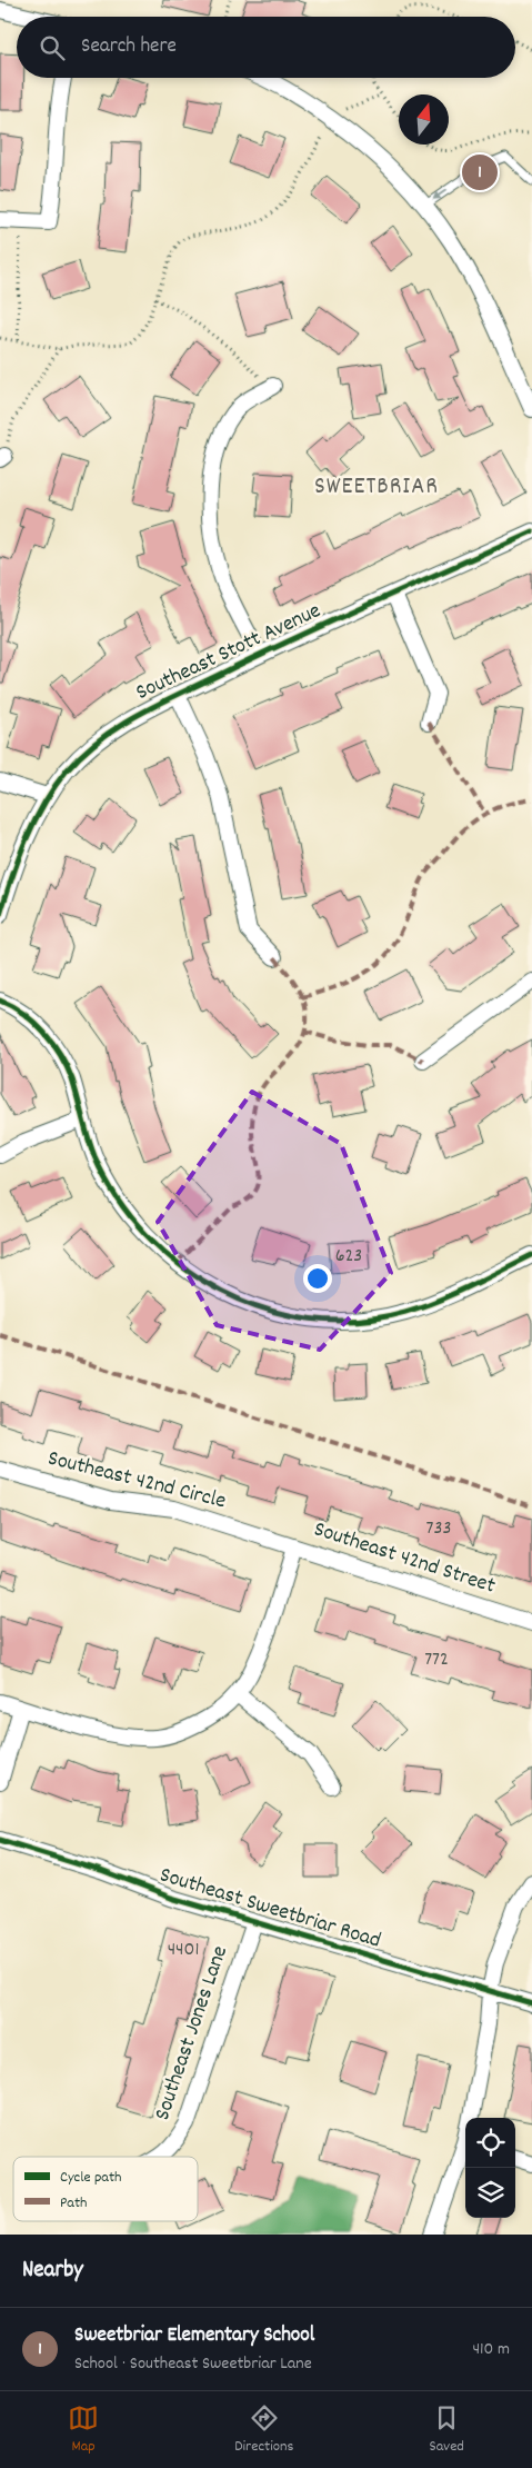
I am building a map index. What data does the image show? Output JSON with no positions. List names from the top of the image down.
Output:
{
  "streets": {
    "street": [
      "Southeast Stott Avenue",
      "Southeast 42nd Circle",
      "Southeast 42nd Street",
      "Southeast Sweetbriar Road",
      "Southeast Jones Lane"
    ]
  },
  "crossings": [
    ["Southeast 42nd Circle", "Southeast 42nd Street"],
    ["Southeast Sweetbriar Road", "Southeast Jones Lane"]
  ],
  "districts": ["SWEETBRIAR"],
  "house_numbers": [
    "623",
    "733",
    "772",
    "4401"
  ],
  "legend": ["Cycle path", "Path"],
  "north": "top",
  "page": {
    "search": "Search here",
    "pins": "1",
    "heading": "Nearby",
    "list": [
      {
        "mark": "1",
        "name": "Sweetbriar Elementary School",
        "note": "School · Southeast Sweetbriar Lane",
        "value": "410 m"
      }
    ],
    "nav": ["Map", "Directions", "Saved"]
  }
}
